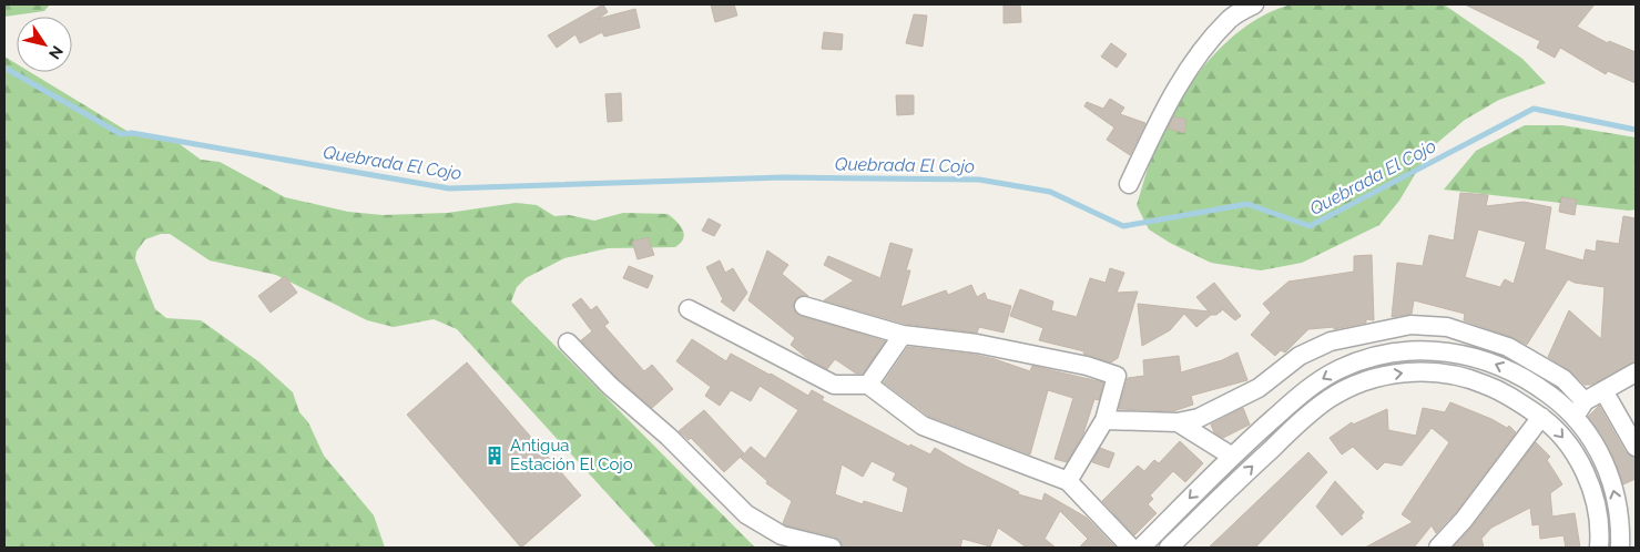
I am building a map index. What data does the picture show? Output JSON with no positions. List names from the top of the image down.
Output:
{
  "water": ["Quebrada El Cojo"],
  "places": {
    "building": ["Antigua Estación El Cojo"]
  },
  "north": "bottom right"
}
